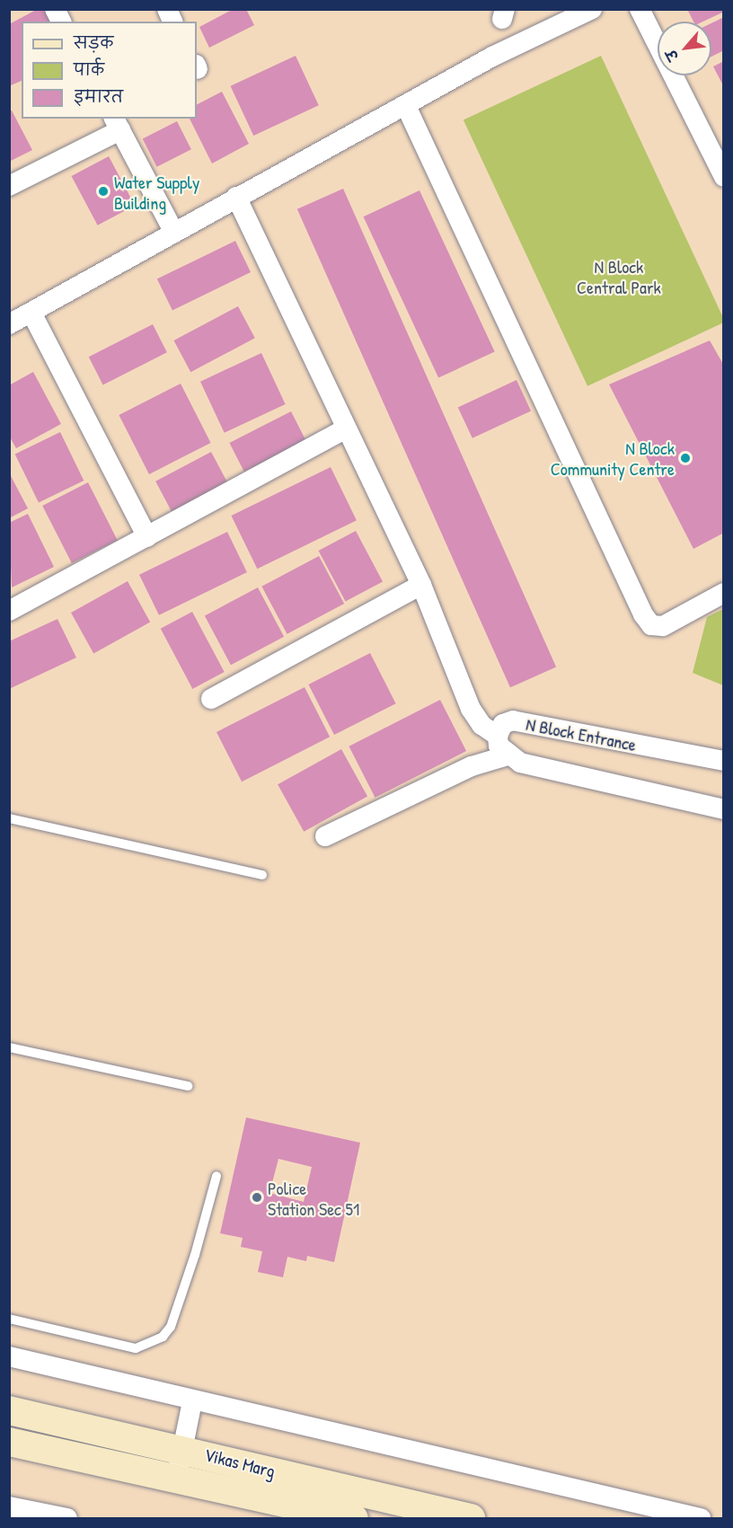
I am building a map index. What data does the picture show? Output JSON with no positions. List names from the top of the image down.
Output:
{
  "streets": {
    "main road": ["Vikas Marg"],
    "street": ["N Block Entrance"]
  },
  "parks": ["N Block Central Park"],
  "places": ["Water Supply Building", "N Block Community Centre", "Police Station Sec 51"],
  "legend": ["सड़क", "पार्क", "इमारत"],
  "north": "bottom left"
}
